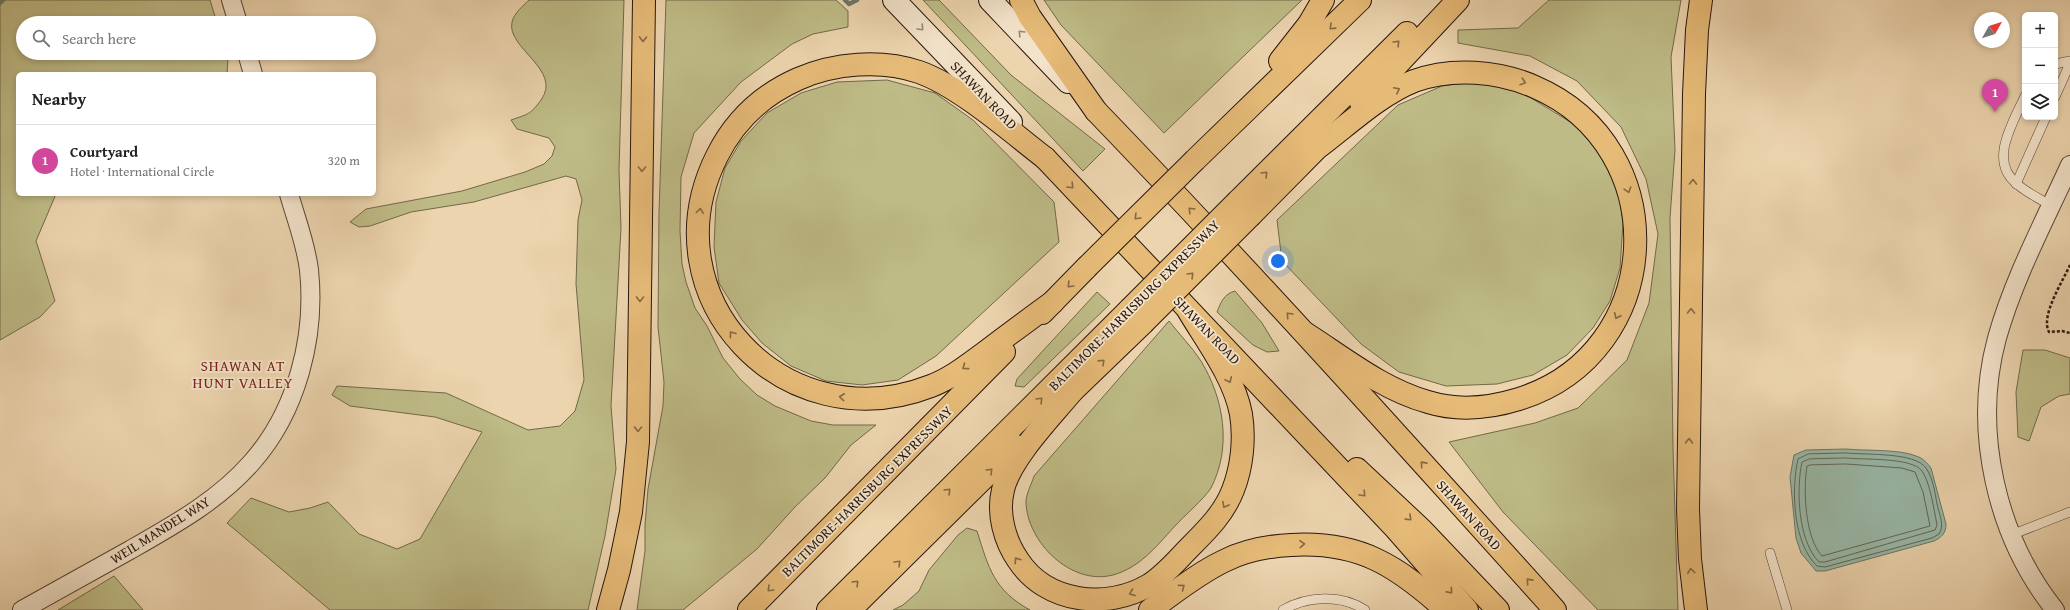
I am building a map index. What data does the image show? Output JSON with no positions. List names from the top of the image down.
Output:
{
  "streets": {
    "main road": ["SHAWAN ROAD", "BALTIMORE-HARRISBURG EXPRESSWAY"],
    "street": ["WEIL MANDEL WAY"]
  },
  "districts": ["SHAWAN AT HUNT VALLEY"],
  "north": "top right",
  "page": {
    "map_buttons": ["+", "−"],
    "search": "Search here",
    "heading": "Nearby",
    "pins": "1",
    "list": [
      {
        "mark": "1",
        "name": "Courtyard",
        "note": "Hotel · International Circle",
        "value": "320 m"
      }
    ]
  }
}
